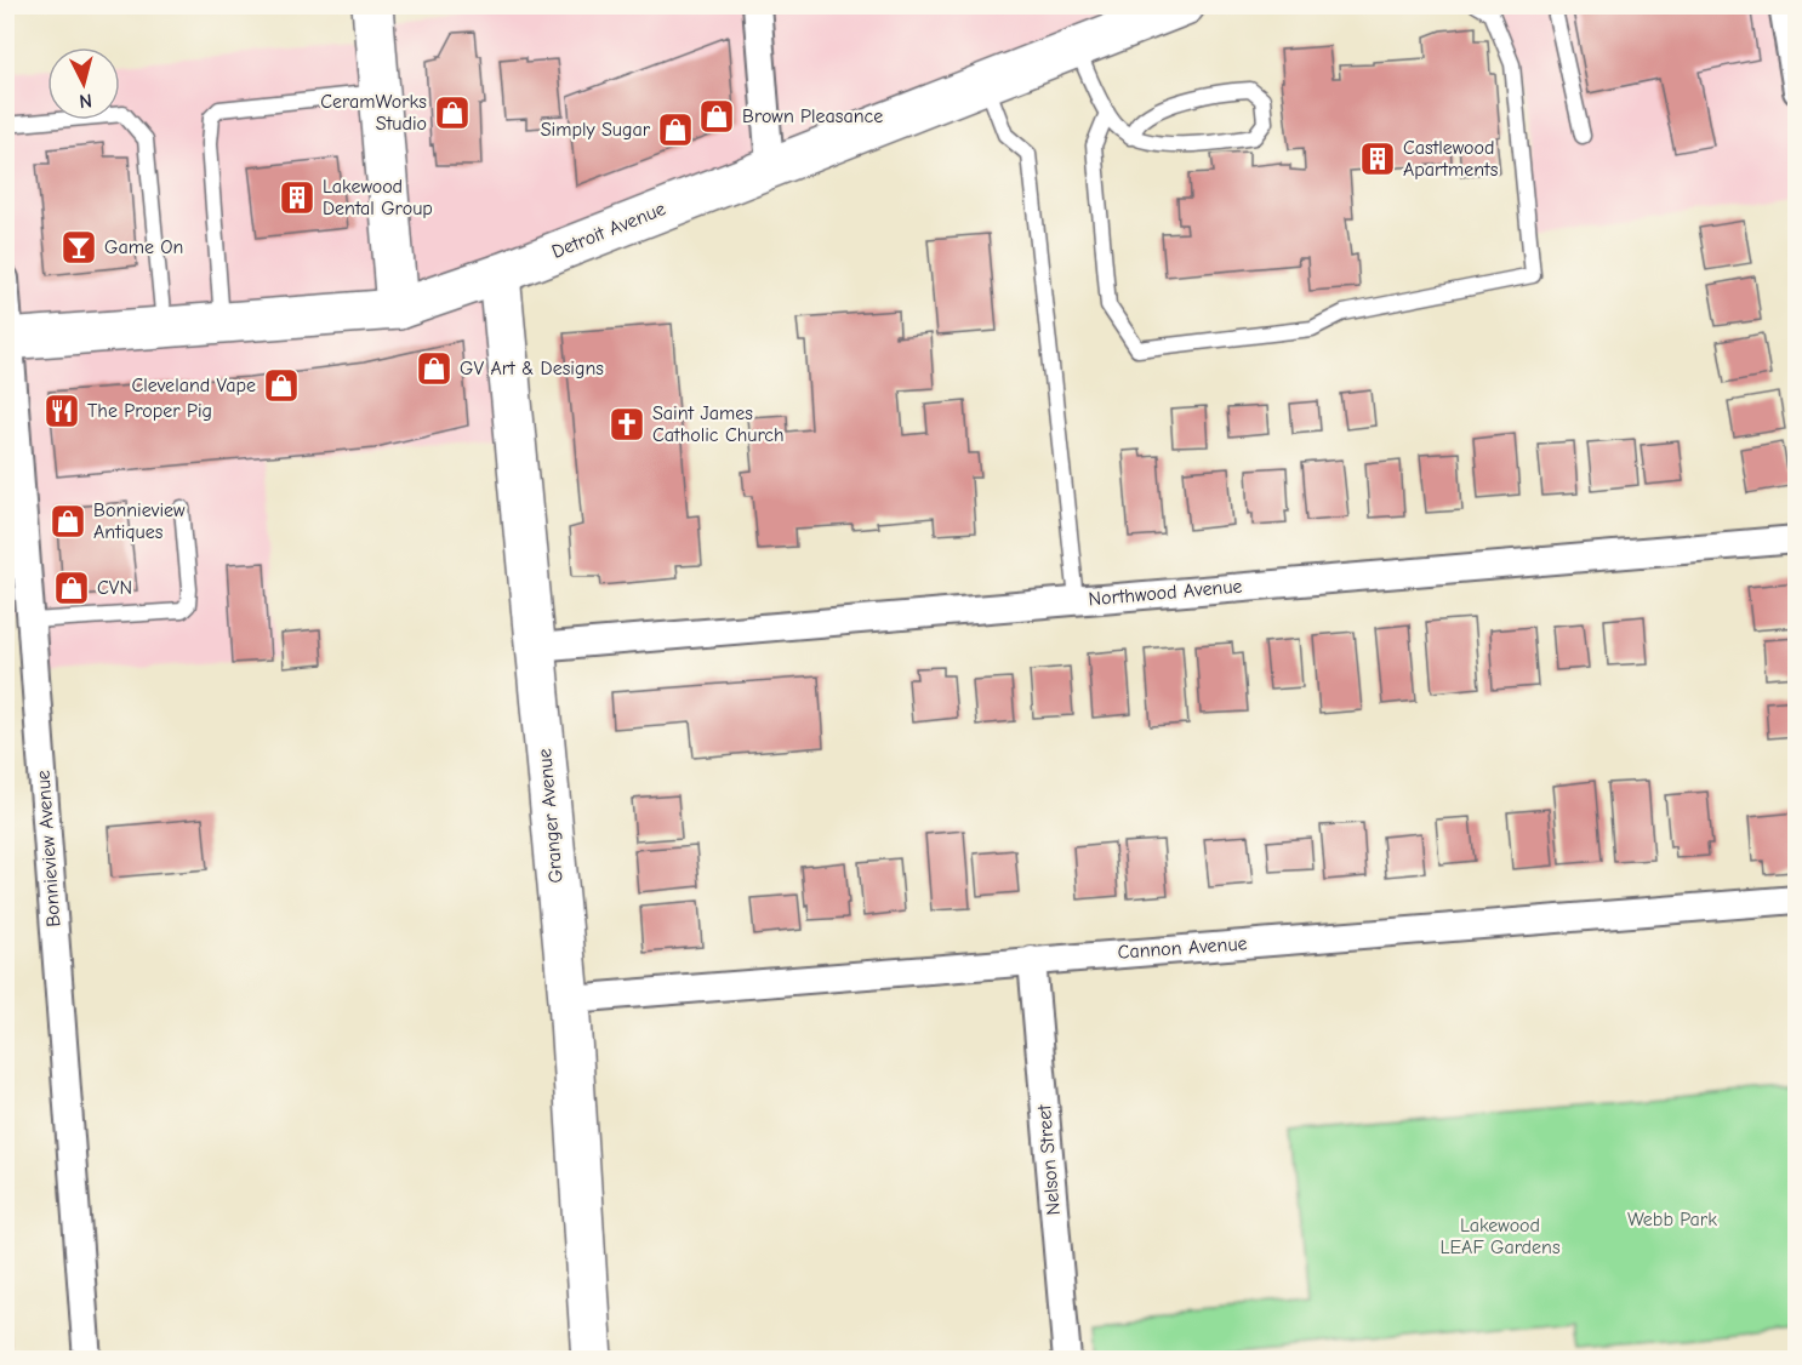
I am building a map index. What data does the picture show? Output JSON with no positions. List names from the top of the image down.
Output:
{
  "streets": {
    "street": [
      "Detroit Avenue",
      "Northwood Avenue",
      "Granger Avenue",
      "Bonnieview Avenue",
      "Cannon Avenue",
      "Nelson Street"
    ]
  },
  "crossings": [
    ["Detroit Avenue", "Granger Avenue"],
    ["Detroit Avenue", "Bonnieview Avenue"],
    ["Northwood Avenue", "Granger Avenue"],
    ["Granger Avenue", "Cannon Avenue"],
    ["Cannon Avenue", "Nelson Street"]
  ],
  "parks": ["Webb Park", "Lakewood LEAF Gardens"],
  "places": {
    "shop": [
      "CeramWorks Studio",
      "Brown Pleasance",
      "Simply Sugar",
      "GV Art & Designs",
      "Cleveland Vape",
      "Bonnieview Antiques",
      "CVN"
    ],
    "building": ["Castlewood Apartments", "Lakewood Dental Group"],
    "bar": ["Game On"],
    "restaurant": ["The Proper Pig"],
    "church": ["Saint James Catholic Church"]
  },
  "north": "bottom"
}
